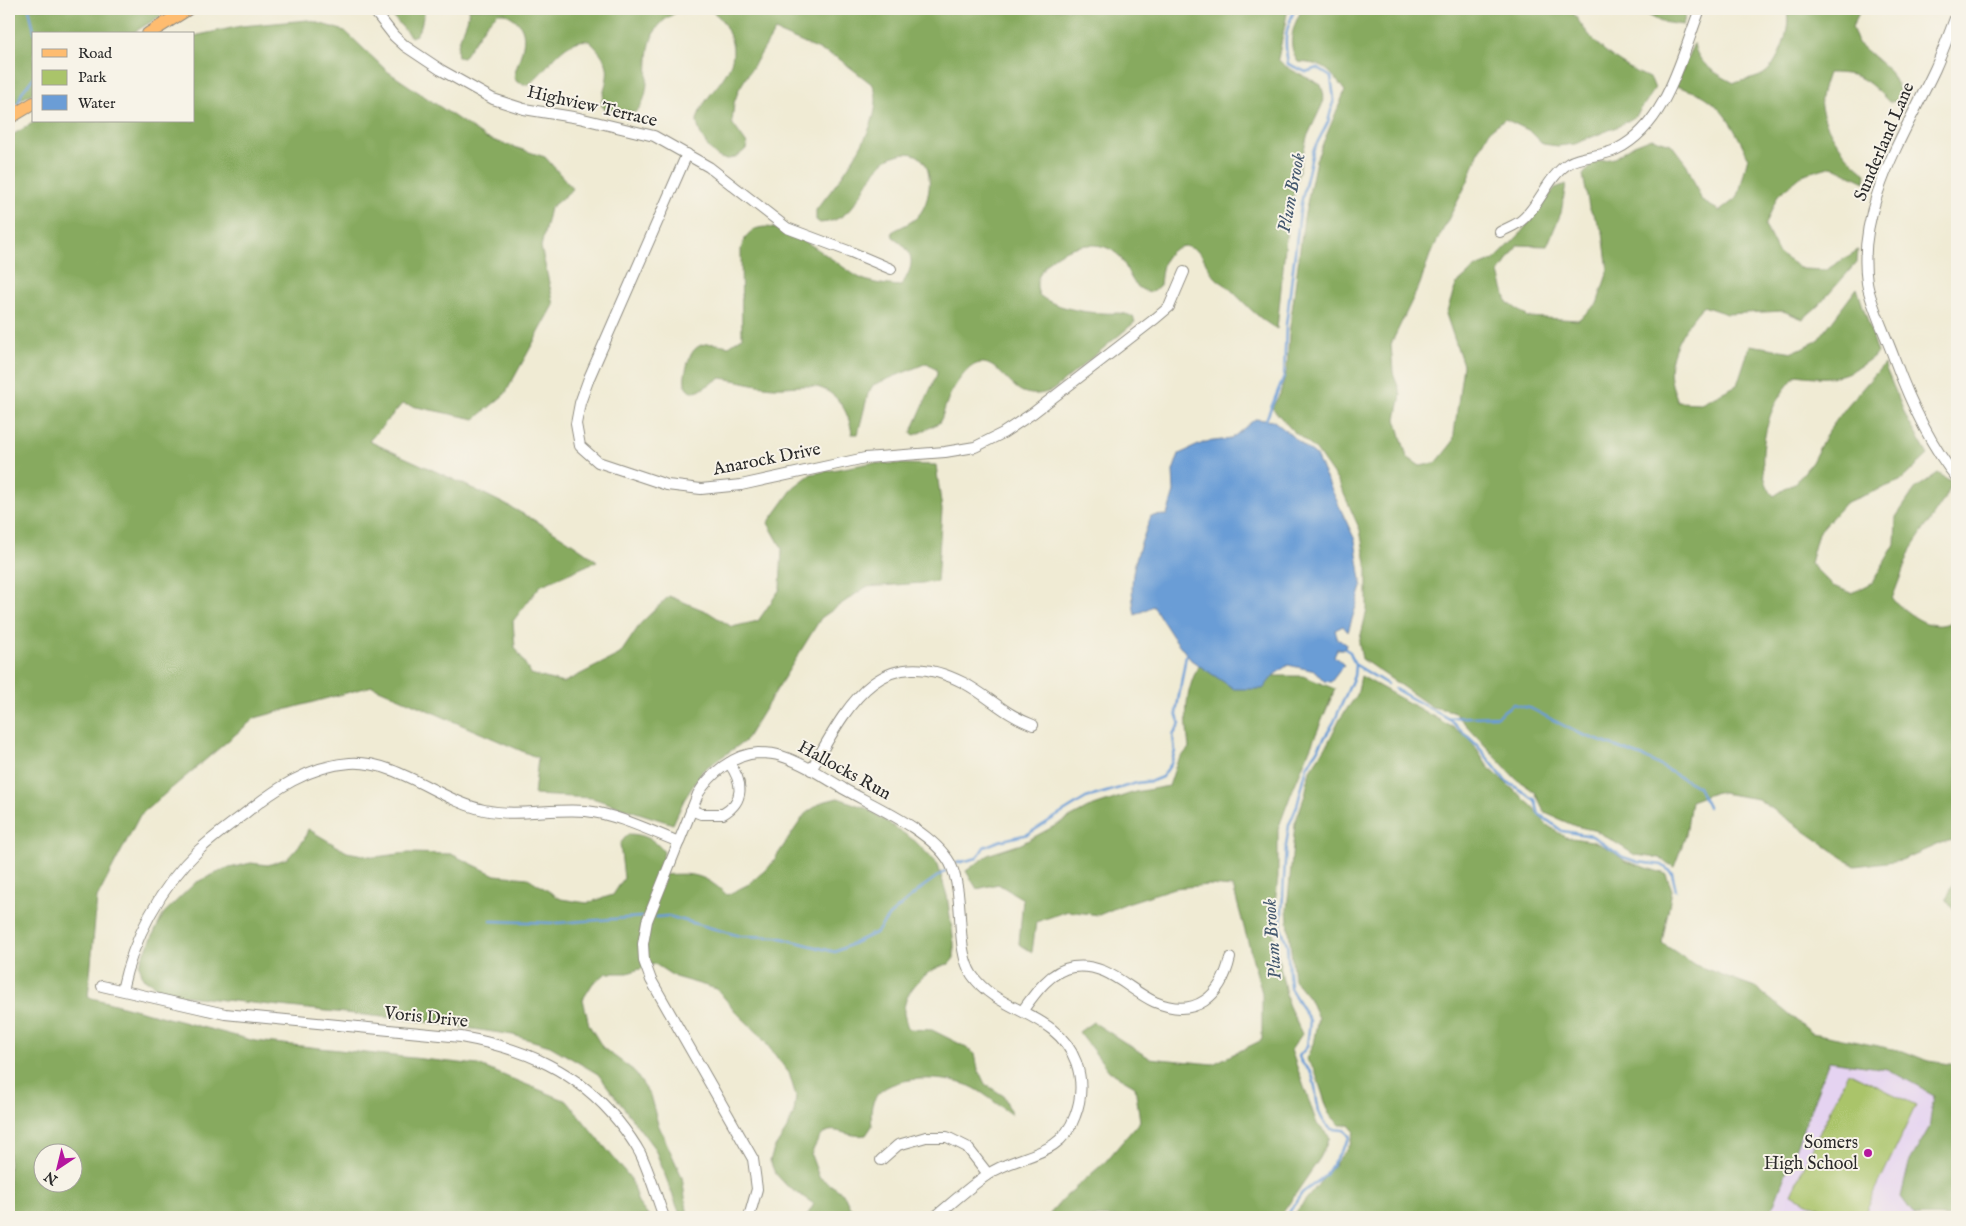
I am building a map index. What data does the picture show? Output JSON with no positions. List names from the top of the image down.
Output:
{
  "streets": {
    "street": [
      "Highview Terrace",
      "Sunderland Lane",
      "Anarock Drive",
      "Hallocks Run",
      "Voris Drive"
    ]
  },
  "crossings": [
    ["Highview Terrace", "Anarock Drive"]
  ],
  "water": ["Plum Brook"],
  "places": ["Somers High School"],
  "legend": ["Road", "Park", "Water"],
  "north": "bottom left"
}
